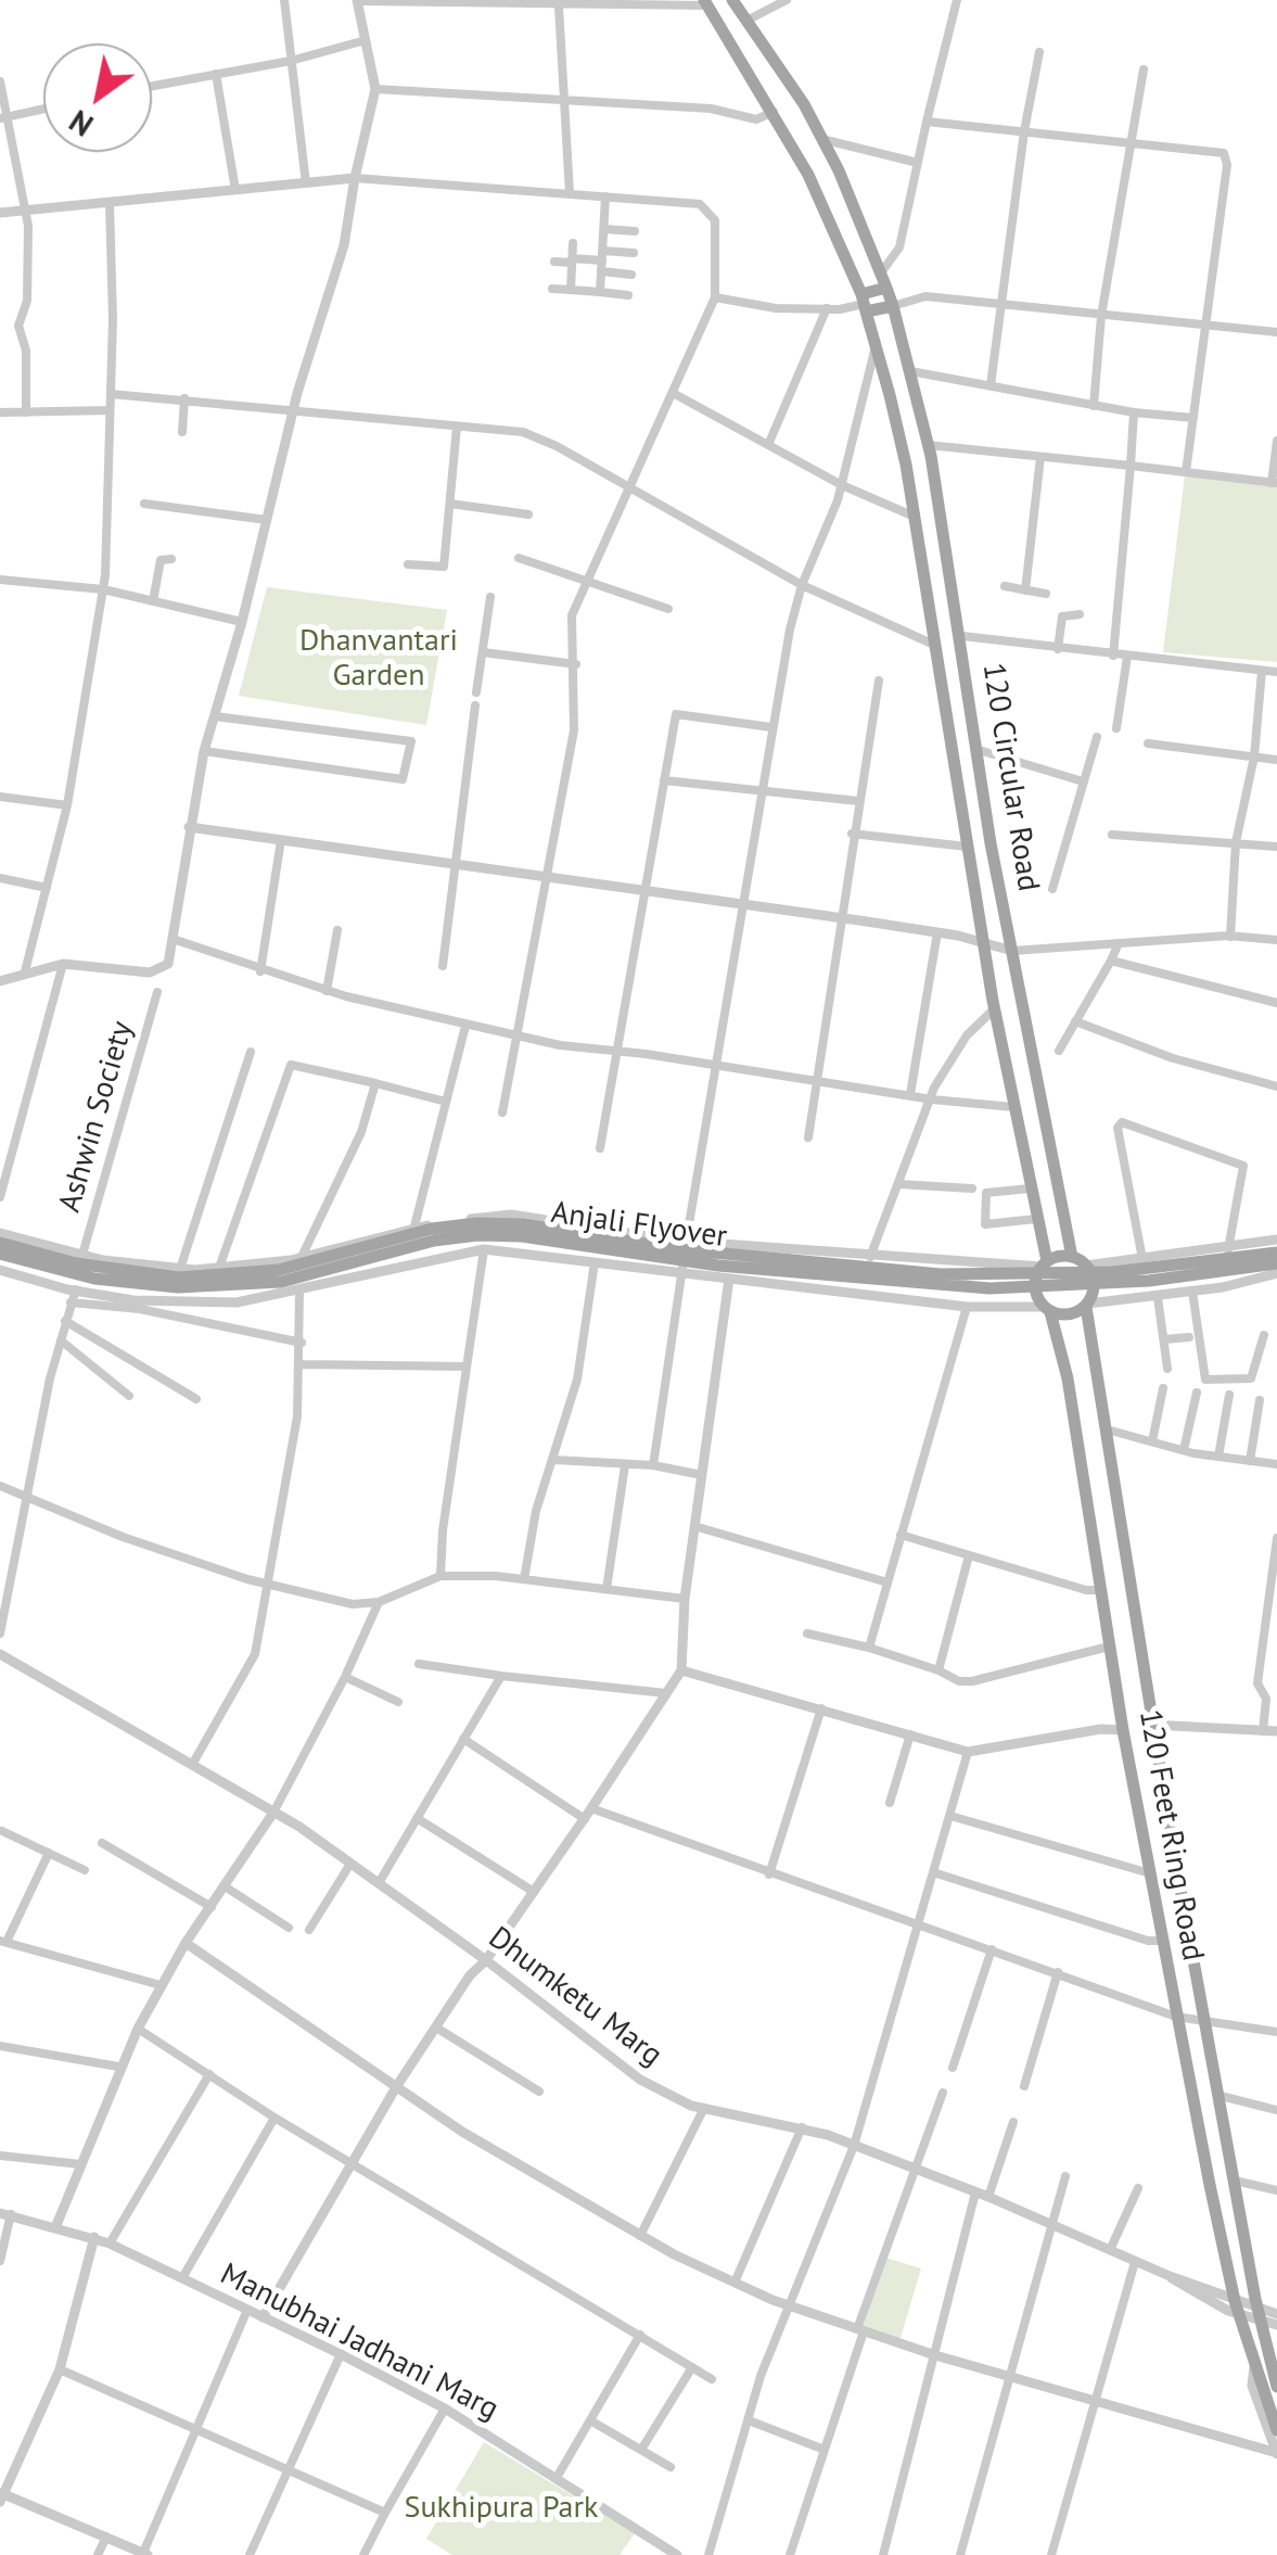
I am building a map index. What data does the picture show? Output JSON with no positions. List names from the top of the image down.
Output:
{
  "streets": {
    "main road": ["120 Circular Road", "Anjali Flyover", "120 Feet Ring Road"],
    "street": ["Ashwin Society", "Dhumketu Marg", "Manubhai Jadhani Marg"]
  },
  "crossings": [
    ["120 Circular Road", "120 Feet Ring Road"],
    ["120 Feet Ring Road", "Dhumketu Marg"]
  ],
  "parks": ["Dhanvantari Garden", "Sukhipura Park"],
  "north": "bottom left"
}
